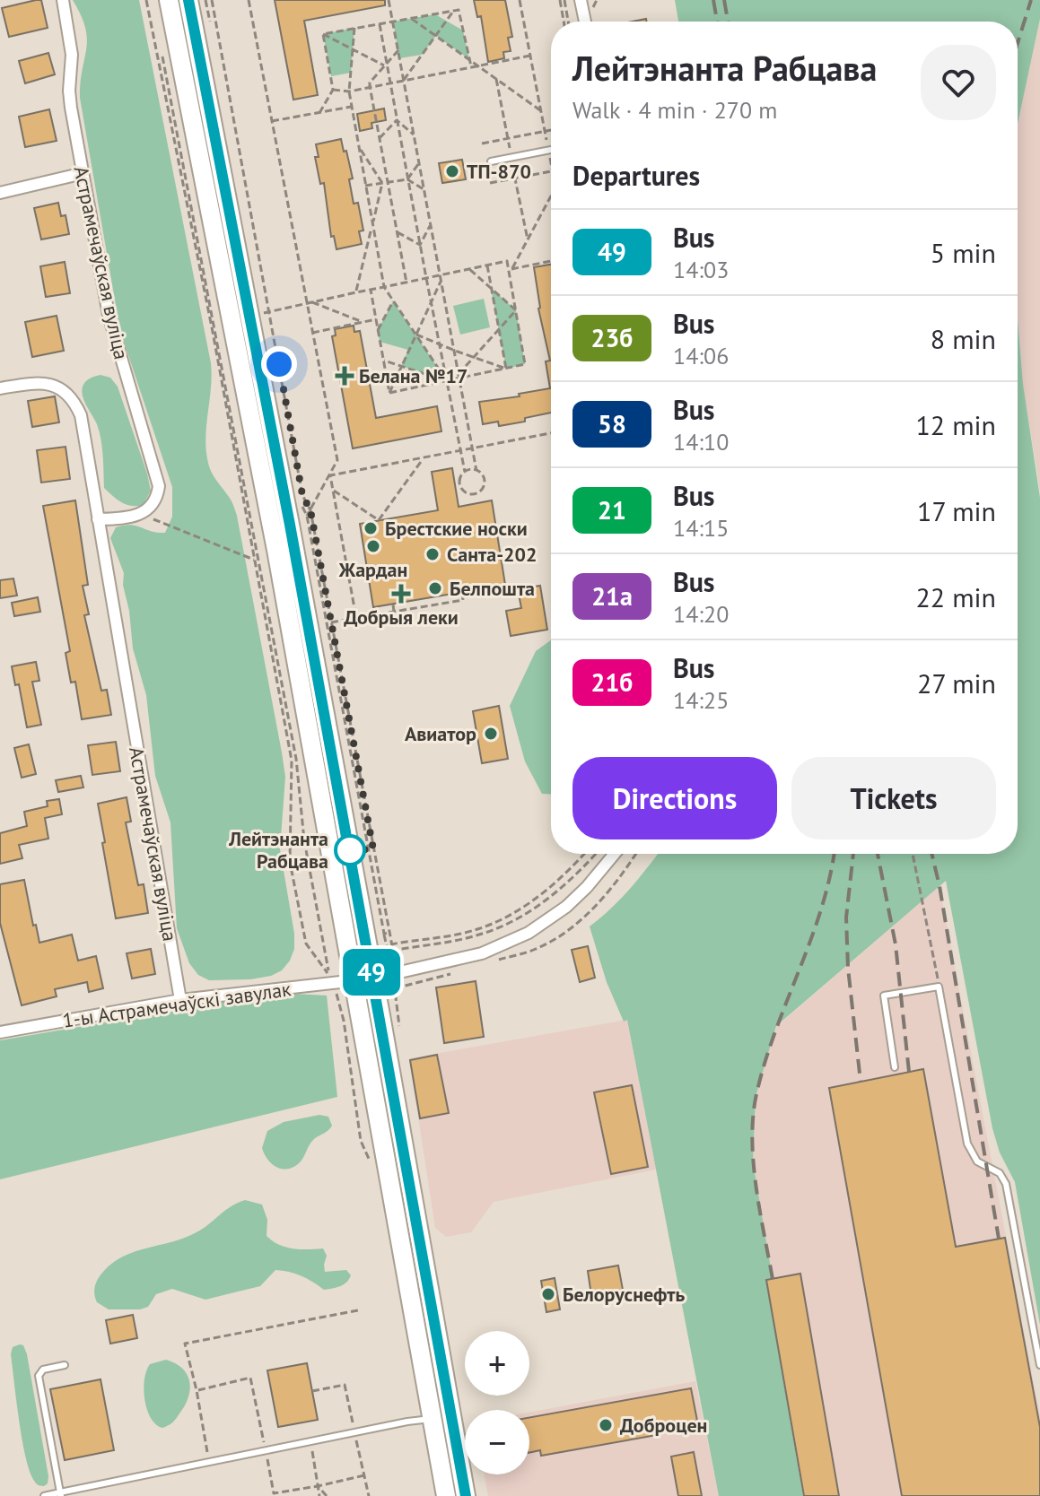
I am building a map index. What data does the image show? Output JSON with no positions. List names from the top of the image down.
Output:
{
  "streets": {
    "street": ["Астрамечаўская вуліца", "1-ы Астрамечаўскі завулак"]
  },
  "crossings": [
    ["Астрамечаўская вуліца", "1-ы Астрамечаўскі завулак"]
  ],
  "places": {
    "other": [
      "ТП-870",
      "Брестские носки",
      "Жардан",
      "Санта-202",
      "Белпошта",
      "Авиатор",
      "Лейтэнанта Рабцава",
      "Белоруснефть",
      "Доброцен"
    ],
    "health": ["Белана №17", "Добрыя леки"]
  },
  "lines": ["bus line 49"],
  "page": {
    "on_map": "49",
    "heading": [
      ["Лейтэнанта Рабцава", "Walk · 4 min · 270 m"],
      "Departures"
    ],
    "list": [
      {
        "mark": "49",
        "name": "Bus",
        "note": "14:03",
        "value": "5 min"
      },
      {
        "mark": "23б",
        "name": "Bus",
        "note": "14:06",
        "value": "8 min"
      },
      {
        "mark": "58",
        "name": "Bus",
        "note": "14:10",
        "value": "12 min"
      },
      {
        "mark": "21",
        "name": "Bus",
        "note": "14:15",
        "value": "17 min"
      },
      {
        "mark": "21а",
        "name": "Bus",
        "note": "14:20",
        "value": "22 min"
      },
      {
        "mark": "21б",
        "name": "Bus",
        "note": "14:25",
        "value": "27 min"
      }
    ],
    "buttons": ["Directions", "Tickets"],
    "map_buttons": ["+", "−"]
  }
}
